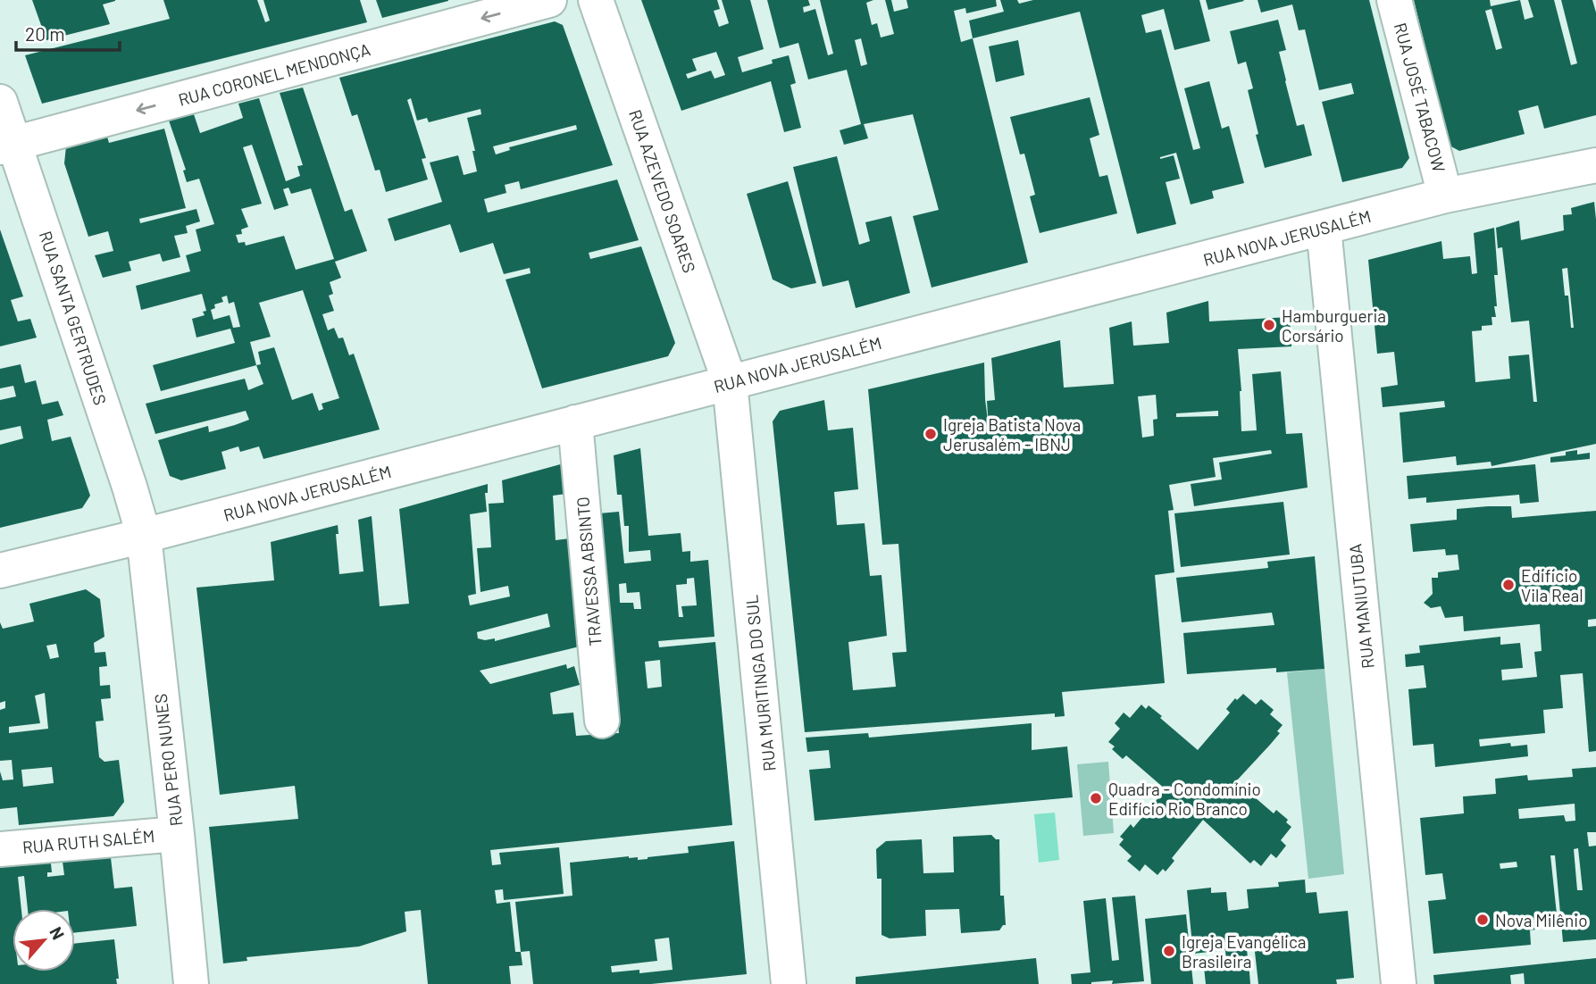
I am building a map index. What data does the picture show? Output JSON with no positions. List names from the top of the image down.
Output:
{
  "streets": {
    "street": [
      "RUA CORONEL MENDONÇA",
      "RUA JOSÉ TABACOW",
      "RUA AZEVEDO SOARES",
      "RUA NOVA JERUSALÉM",
      "RUA SANTA GERTRUDES",
      "TRAVESSA ABSINTO",
      "RUA MANIUTUBA",
      "RUA MURITINGA DO SUL",
      "RUA PERO NUNES",
      "RUA RUTH SALÉM"
    ]
  },
  "crossings": [
    ["RUA CORONEL MENDONÇA", "RUA SANTA GERTRUDES"],
    ["RUA JOSÉ TABACOW", "RUA NOVA JERUSALÉM"],
    ["RUA AZEVEDO SOARES", "RUA NOVA JERUSALÉM"],
    ["RUA AZEVEDO SOARES", "RUA MURITINGA DO SUL"],
    ["RUA NOVA JERUSALÉM", "RUA SANTA GERTRUDES"],
    ["RUA NOVA JERUSALÉM", "TRAVESSA ABSINTO"],
    ["RUA NOVA JERUSALÉM", "RUA MANIUTUBA"],
    ["RUA NOVA JERUSALÉM", "RUA MURITINGA DO SUL"],
    ["RUA NOVA JERUSALÉM", "RUA PERO NUNES"],
    ["RUA SANTA GERTRUDES", "RUA PERO NUNES"],
    ["RUA PERO NUNES", "RUA RUTH SALÉM"]
  ],
  "one_way": ["RUA CORONEL MENDONÇA"],
  "places": [
    "Hamburgueria Corsário",
    "Igreja Batista Nova Jerusalém - IBNJ",
    "Edificio Vila Real",
    "Quadra - Condomínio Edifício Rio Branco",
    "Nova Milênio",
    "Igreja Evangélica Brasileira"
  ],
  "scale_bar": "20 m",
  "north": "top right"
}
